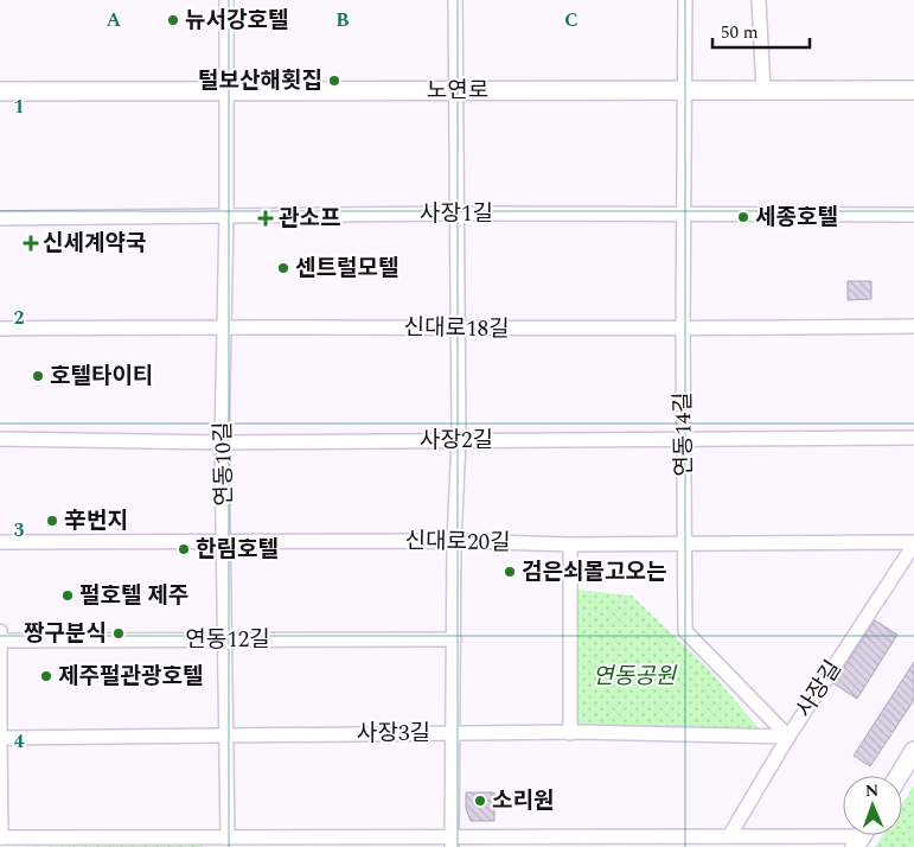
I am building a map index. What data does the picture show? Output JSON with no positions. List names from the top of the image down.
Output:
{
  "streets": {
    "main road": ["노연로"],
    "street": [
      "사장1길",
      "신대로18길",
      "연동14길",
      "사장2길",
      "연동10길",
      "신대로20길",
      "연동12길",
      "사장길",
      "사장3길"
    ]
  },
  "crossings": [
    ["노연로", "연동14길"],
    ["노연로", "연동10길"],
    ["사장1길", "연동14길"],
    ["사장1길", "연동10길"],
    ["신대로18길", "연동14길"],
    ["신대로18길", "연동10길"],
    ["연동14길", "사장2길"],
    ["연동14길", "신대로20길"],
    ["연동14길", "사장길"],
    ["연동14길", "사장3길"],
    ["사장2길", "연동10길"],
    ["연동10길", "신대로20길"],
    ["연동10길", "연동12길"],
    ["연동10길", "사장3길"],
    ["신대로20길", "사장길"],
    ["사장길", "사장3길"]
  ],
  "parks": ["연동공원"],
  "places": {
    "other": [
      "뉴서강호텔",
      "털보산해횟집",
      "세종호텔",
      "센트럴모텔",
      "호텔타이티",
      "辛번지",
      "한림호텔",
      "검은쇠몰고오는",
      "펄호텔 제주",
      "짱구분식",
      "제주펄관광호텔",
      "소리원"
    ],
    "health": ["관소프", "신세계약국"]
  },
  "scale_bar": "50 m",
  "north": "top",
  "grid": {
    "columns": ["A", "B", "C"],
    "rows": [
      "1",
      "2",
      "3",
      "4"
    ]
  }
}
